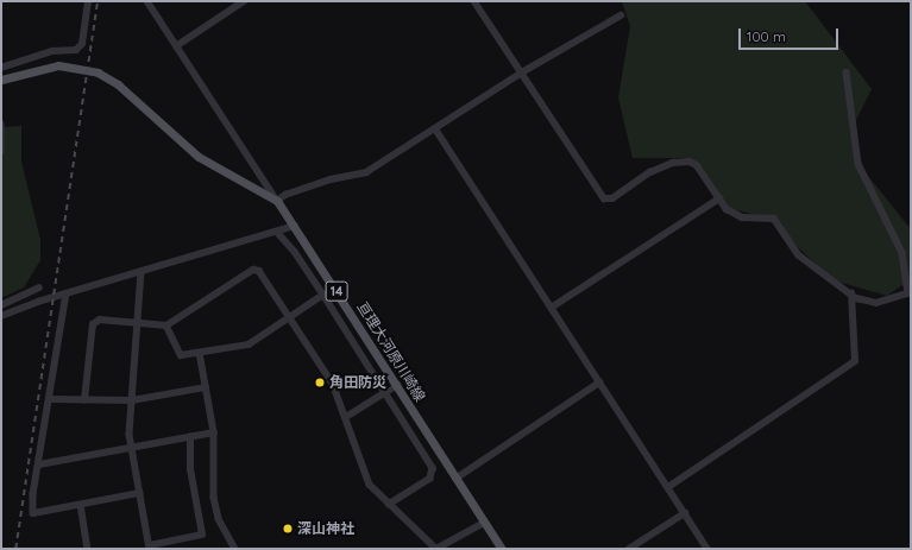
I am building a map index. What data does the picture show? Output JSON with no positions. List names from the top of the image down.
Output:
{
  "streets": {
    "main road": ["14", "亘理大河原川崎線"]
  },
  "places": ["角田防災", "深山神社"],
  "scale_bar": "100 m"
}
